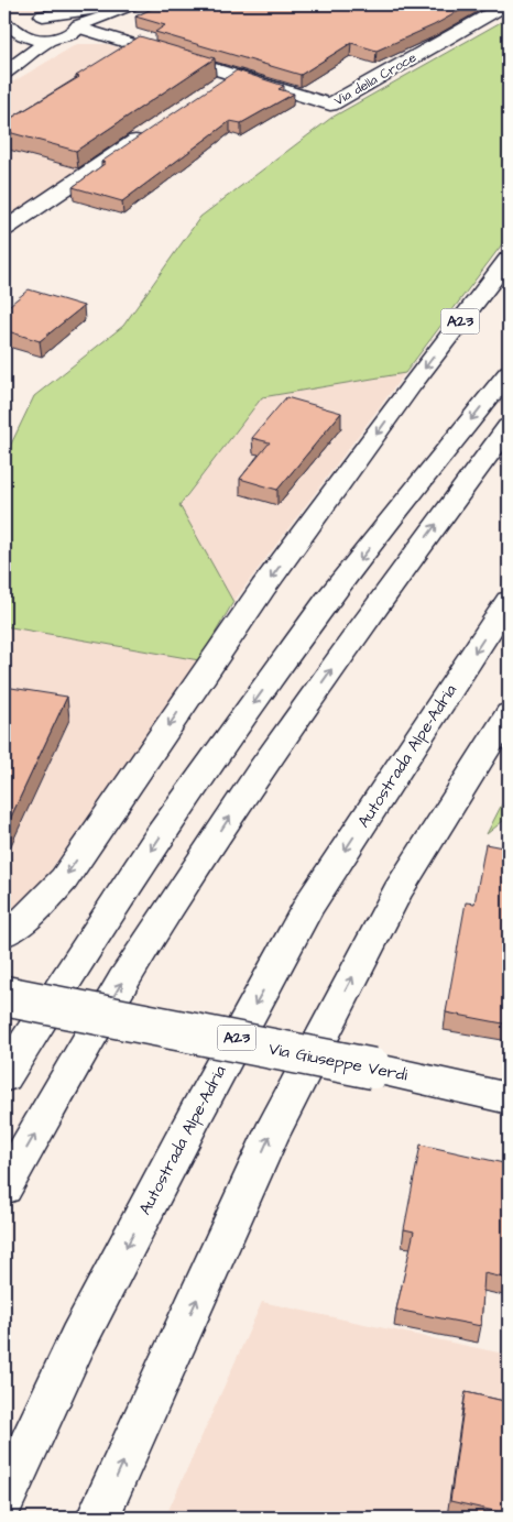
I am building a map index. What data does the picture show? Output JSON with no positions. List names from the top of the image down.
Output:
{
  "streets": {
    "main road": [
      "Via della Croce",
      "A23",
      "Autostrada Alpe-Adria",
      "Via Giuseppe Verdi"
    ]
  }
}
